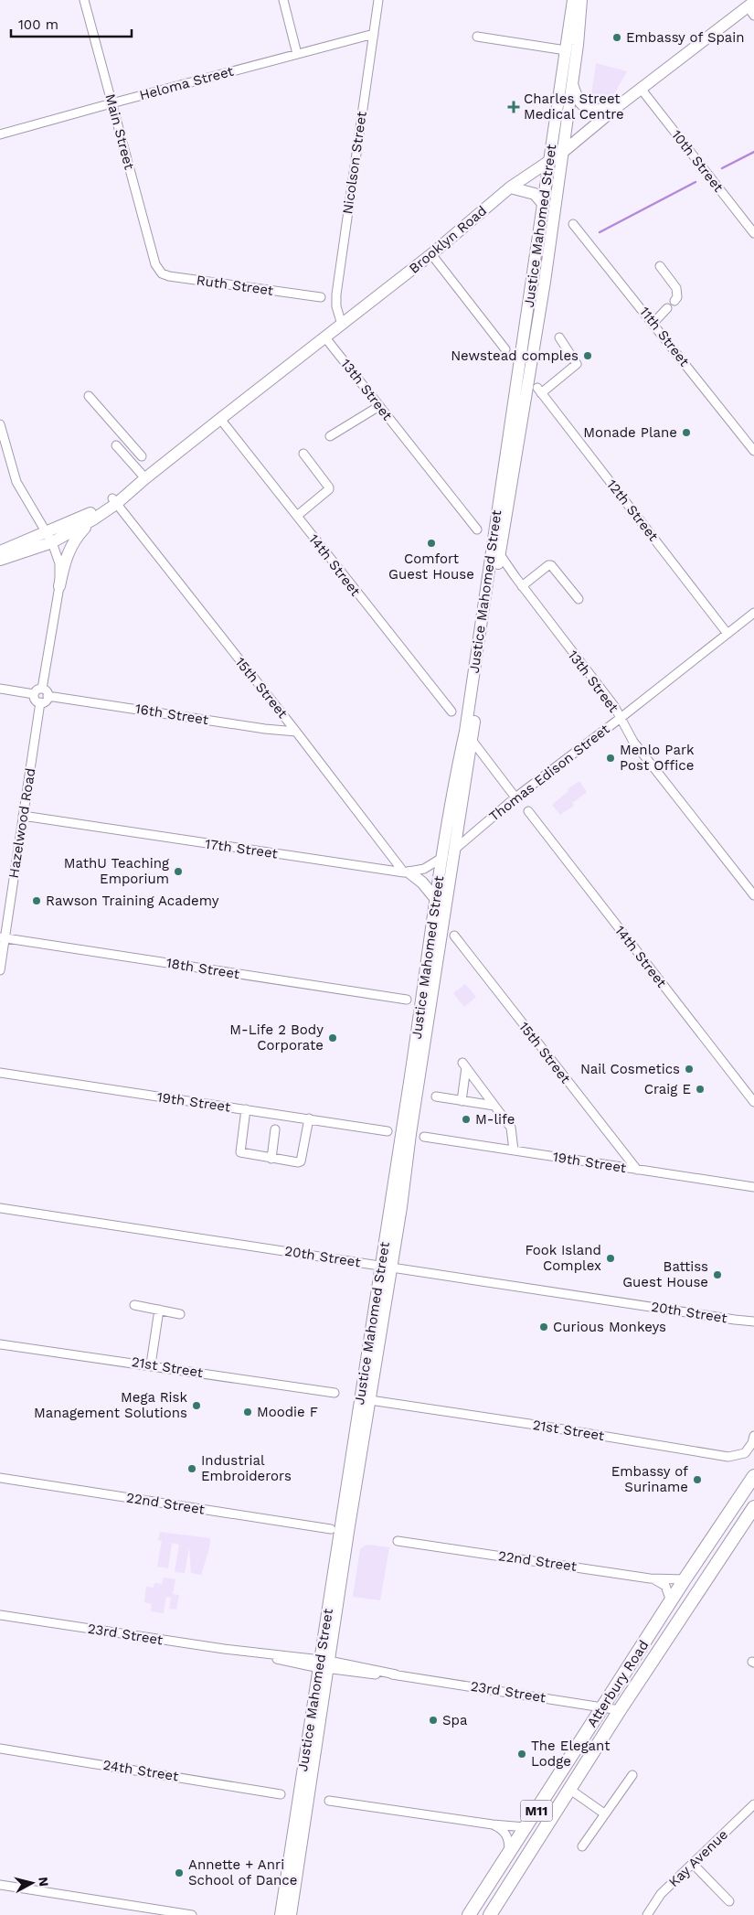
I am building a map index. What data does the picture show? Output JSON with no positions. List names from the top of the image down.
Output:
{
  "streets": {
    "main road": [
      "Justice Mahomed Street",
      "Brooklyn Road",
      "Atterbury Road",
      "M11"
    ],
    "street": [
      "Heloma Street",
      "Main Street",
      "10th Street",
      "Nicolson Street",
      "Ruth Street",
      "11th Street",
      "13th Street",
      "12th Street",
      "14th Street",
      "15th Street",
      "16th Street",
      "Thomas Edison Street",
      "Hazelwood Road",
      "17th Street",
      "18th Street",
      "19th Street",
      "20th Street",
      "21st Street",
      "22nd Street",
      "23rd Street",
      "24th Street",
      "Kay Avenue"
    ]
  },
  "crossings": [
    ["Heloma Street", "Main Street"],
    ["Heloma Street", "Nicolson Street"],
    ["Main Street", "Ruth Street"],
    ["10th Street", "Brooklyn Road"],
    ["Nicolson Street", "Brooklyn Road"],
    ["Justice Mahomed Street", "Brooklyn Road"],
    ["Justice Mahomed Street", "13th Street"],
    ["Justice Mahomed Street", "Thomas Edison Street"],
    ["Justice Mahomed Street", "17th Street"],
    ["Justice Mahomed Street", "20th Street"],
    ["Justice Mahomed Street", "21st Street"],
    ["Justice Mahomed Street", "23rd Street"],
    ["Brooklyn Road", "13th Street"],
    ["Brooklyn Road", "14th Street"],
    ["Brooklyn Road", "15th Street"],
    ["13th Street", "Thomas Edison Street"],
    ["12th Street", "Thomas Edison Street"],
    ["15th Street", "16th Street"],
    ["15th Street", "17th Street"],
    ["15th Street", "19th Street"],
    ["16th Street", "Hazelwood Road"],
    ["Thomas Edison Street", "17th Street"],
    ["Hazelwood Road", "17th Street"],
    ["Hazelwood Road", "18th Street"],
    ["22nd Street", "Atterbury Road"],
    ["23rd Street", "Atterbury Road"]
  ],
  "places": {
    "other": [
      "Embassy of Spain",
      "Newstead comples",
      "Monade Plane",
      "Comfort Guest House",
      "Menlo Park Post Office",
      "MathU Teaching Emporium",
      "Rawson Training Academy",
      "M-Life 2 Body Corporate",
      "Nail Cosmetics",
      "Craig E",
      "M-life",
      "Fook Island Complex",
      "Battiss Guest House",
      "Curious Monkeys",
      "Mega Risk Management Solutions",
      "Moodie F",
      "Industrial Embroiderors",
      "Embassy of Suriname",
      "Spa",
      "The Elegant Lodge",
      "Annette + Anri School of Dance"
    ],
    "health": ["Charles Street Medical Centre"]
  },
  "scale_bar": "100 m",
  "north": "right"
}
